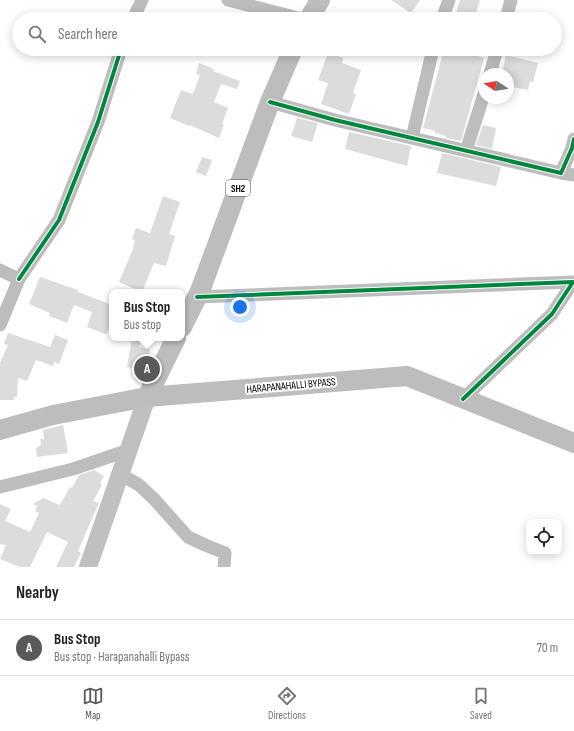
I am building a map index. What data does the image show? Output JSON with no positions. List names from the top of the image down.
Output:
{
  "streets": {
    "main road": ["SH2", "HARAPANAHALLI BYPASS"]
  },
  "north": "left",
  "page": {
    "search": "Search here",
    "popup": ["Bus Stop", "Bus stop"],
    "pins": "A",
    "heading": "Nearby",
    "list": [
      {
        "mark": "A",
        "name": "Bus Stop",
        "note": "Bus stop · Harapanahalli Bypass",
        "value": "70 m"
      }
    ],
    "nav": ["Map", "Directions", "Saved"]
  }
}
